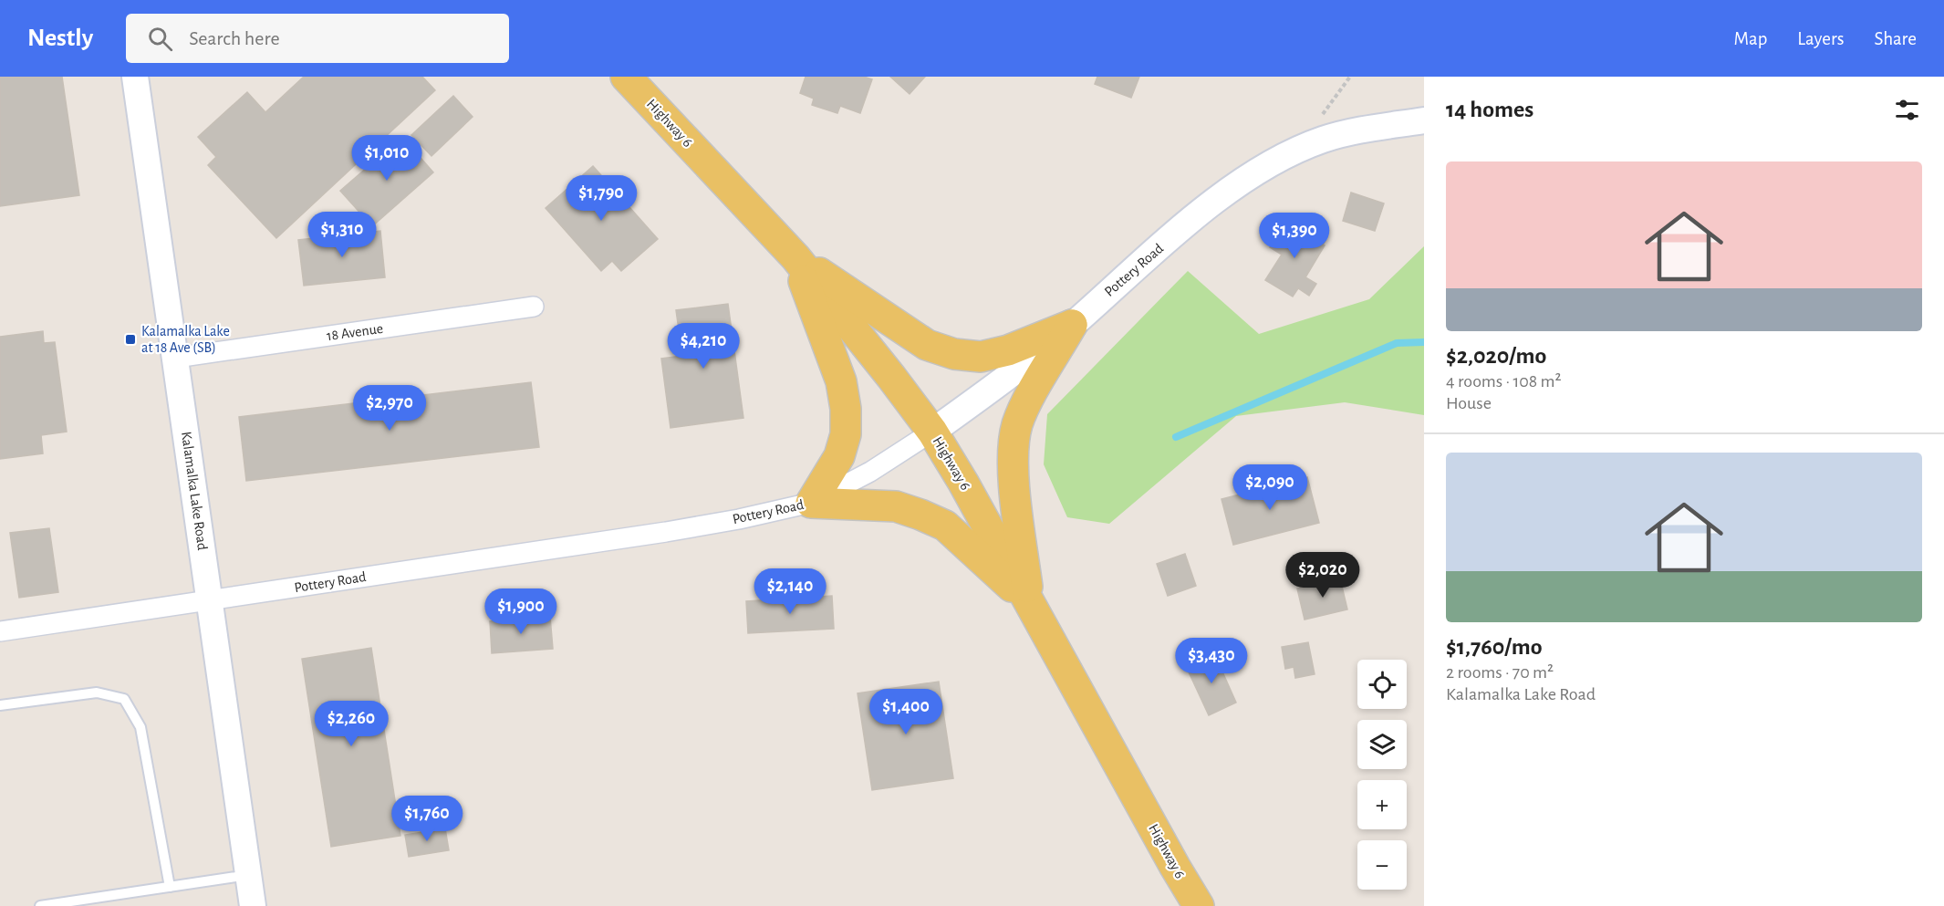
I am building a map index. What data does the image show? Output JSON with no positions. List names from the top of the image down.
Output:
{
  "streets": {
    "main road": ["Highway 6", "Pottery Road", "Kalamalka Lake Road"],
    "street": ["18 Avenue"]
  },
  "crossings": [
    ["Highway 6", "Pottery Road"],
    ["Pottery Road", "Kalamalka Lake Road"],
    ["18 Avenue", "Kalamalka Lake Road"]
  ],
  "places": {
    "transit": ["Kalamalka Lake at 18 Ave (SB)"]
  },
  "page": {
    "header": "Nestly",
    "search": "Search here",
    "nav": ["Map", "Layers", "Share"],
    "heading": "14 homes",
    "price": [
      "$1,010",
      "$1,790",
      "$1,310",
      "$1,390",
      "$4,210",
      "$2,970",
      "$2,090",
      "$2,020",
      "$2,140",
      "$1,900",
      "$3,430",
      "$1,400",
      "$2,260",
      "$1,760"
    ],
    "list": [
      {
        "name": "$2,020/mo",
        "note": "4 rooms · 108 m² · House"
      },
      {
        "name": "$1,760/mo",
        "note": "2 rooms · 70 m² · Kalamalka Lake Road"
      }
    ],
    "map_buttons": ["+", "−"]
  }
}
